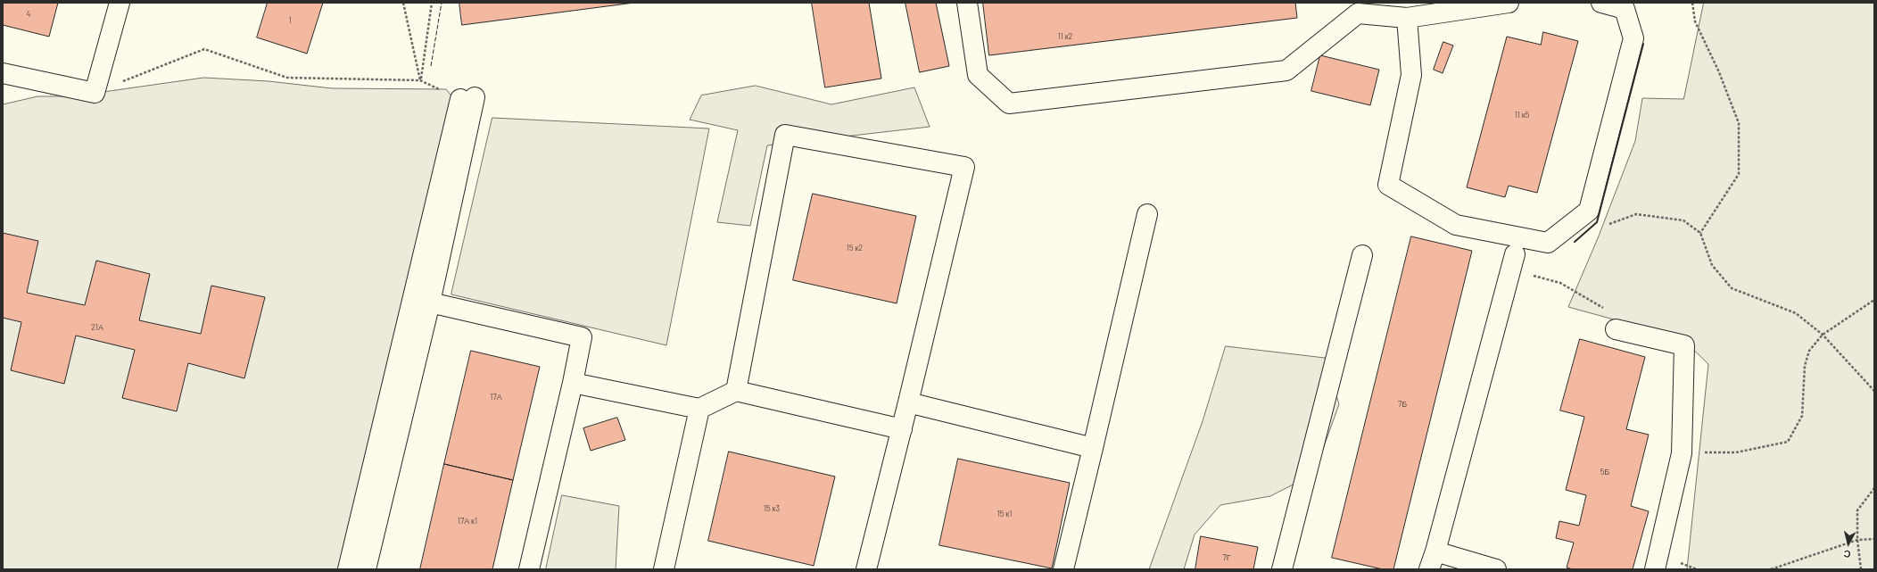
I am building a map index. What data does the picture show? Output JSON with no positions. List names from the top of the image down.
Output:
{
  "house_numbers": [
    "4",
    "1",
    "11 к2",
    "11 к5",
    "15 к2",
    "21А",
    "17А",
    "7Б",
    "5Б",
    "15 к3",
    "15 к1",
    "17А к1",
    "7Г"
  ],
  "north": "bottom"
}
